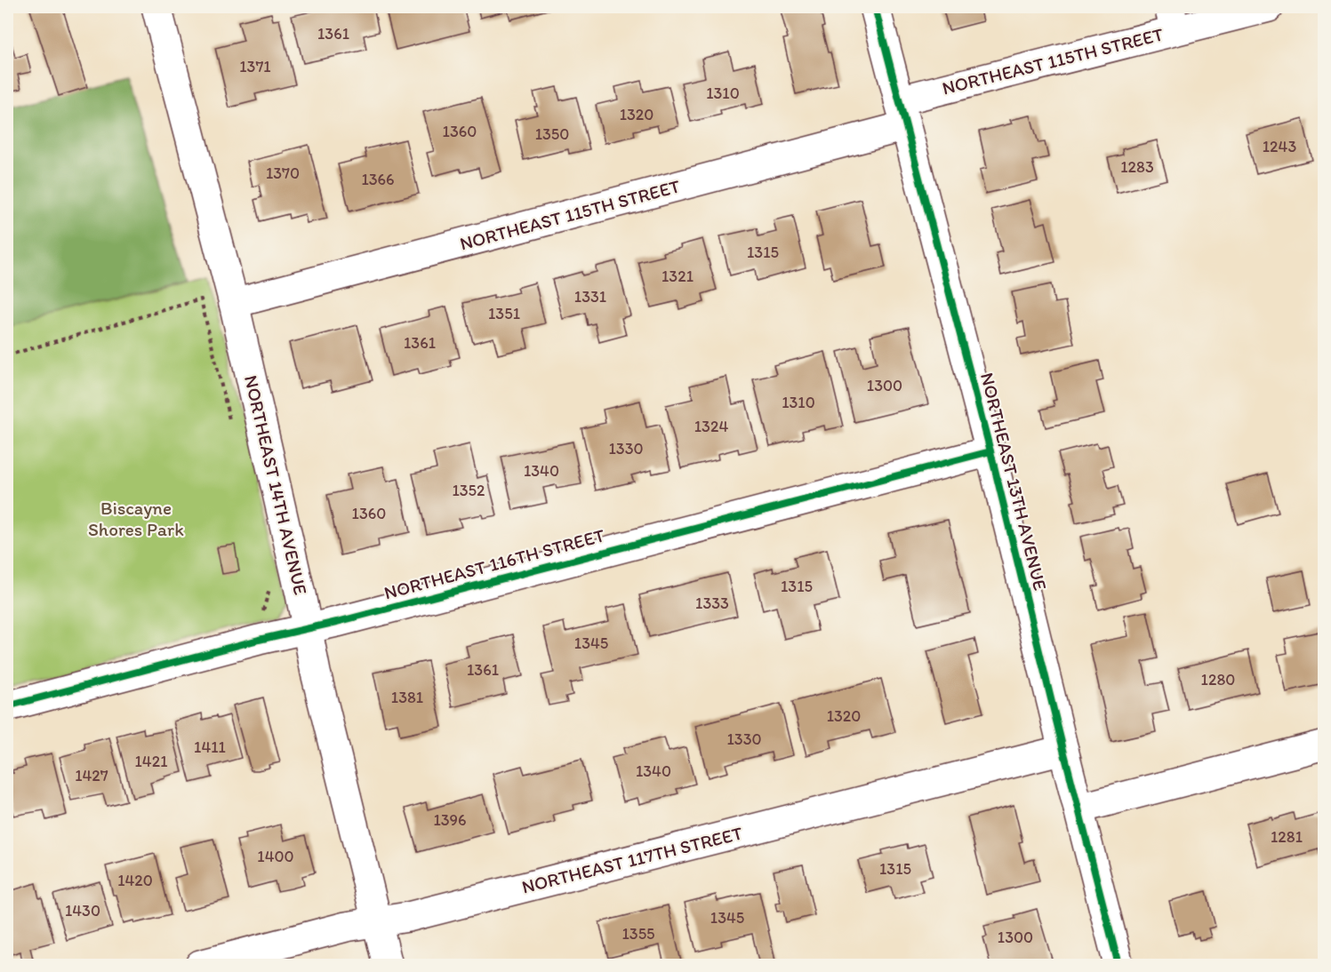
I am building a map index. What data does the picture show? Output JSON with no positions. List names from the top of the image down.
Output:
{
  "streets": {
    "street": [
      "NORTHEAST 115TH STREET",
      "NORTHEAST 13TH AVENUE",
      "NORTHEAST 14TH AVENUE",
      "NORTHEAST 116TH STREET",
      "NORTHEAST 117TH STREET"
    ]
  },
  "crossings": [
    ["NORTHEAST 115TH STREET", "NORTHEAST 13TH AVENUE"],
    ["NORTHEAST 115TH STREET", "NORTHEAST 14TH AVENUE"],
    ["NORTHEAST 13TH AVENUE", "NORTHEAST 116TH STREET"],
    ["NORTHEAST 13TH AVENUE", "NORTHEAST 117TH STREET"],
    ["NORTHEAST 14TH AVENUE", "NORTHEAST 116TH STREET"],
    ["NORTHEAST 14TH AVENUE", "NORTHEAST 117TH STREET"]
  ],
  "parks": ["Biscayne Shores Park"],
  "house_numbers": [
    "1361",
    "1371",
    "1310",
    "1320",
    "1360",
    "1350",
    "1243",
    "1283",
    "1370",
    "1366",
    "1315",
    "1321",
    "1331",
    "1351",
    "1361",
    "1300",
    "1310",
    "1324",
    "1330",
    "1340",
    "1352",
    "1360",
    "1315",
    "1333",
    "1345",
    "1361",
    "1280",
    "1381",
    "1320",
    "1330",
    "1411",
    "1421",
    "1340",
    "1427",
    "1396",
    "1281",
    "1400",
    "1315",
    "1420",
    "1430",
    "1345",
    "1355",
    "1300"
  ]
}
